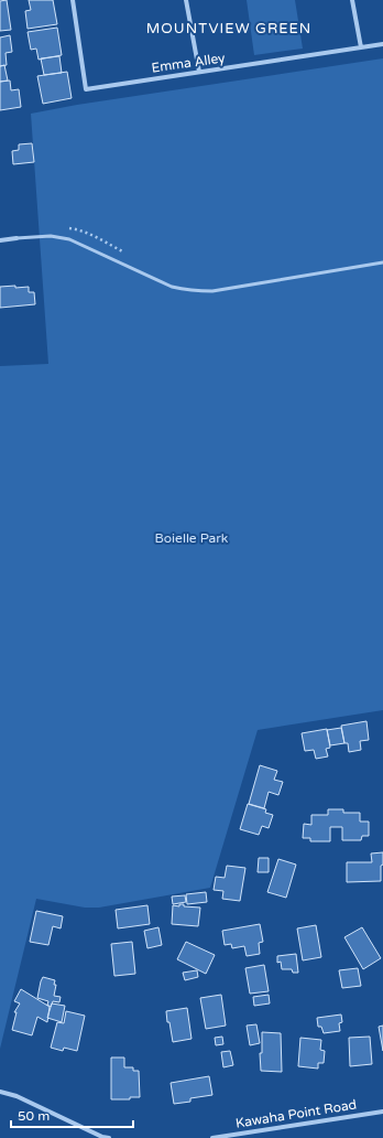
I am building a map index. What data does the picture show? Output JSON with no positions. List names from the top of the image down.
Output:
{
  "streets": {
    "street": ["Emma Alley", "Kawaha Point Road"]
  },
  "districts": ["MOUNTVIEW GREEN"],
  "parks": ["Boielle Park"],
  "scale_bar": "50 m"
}
